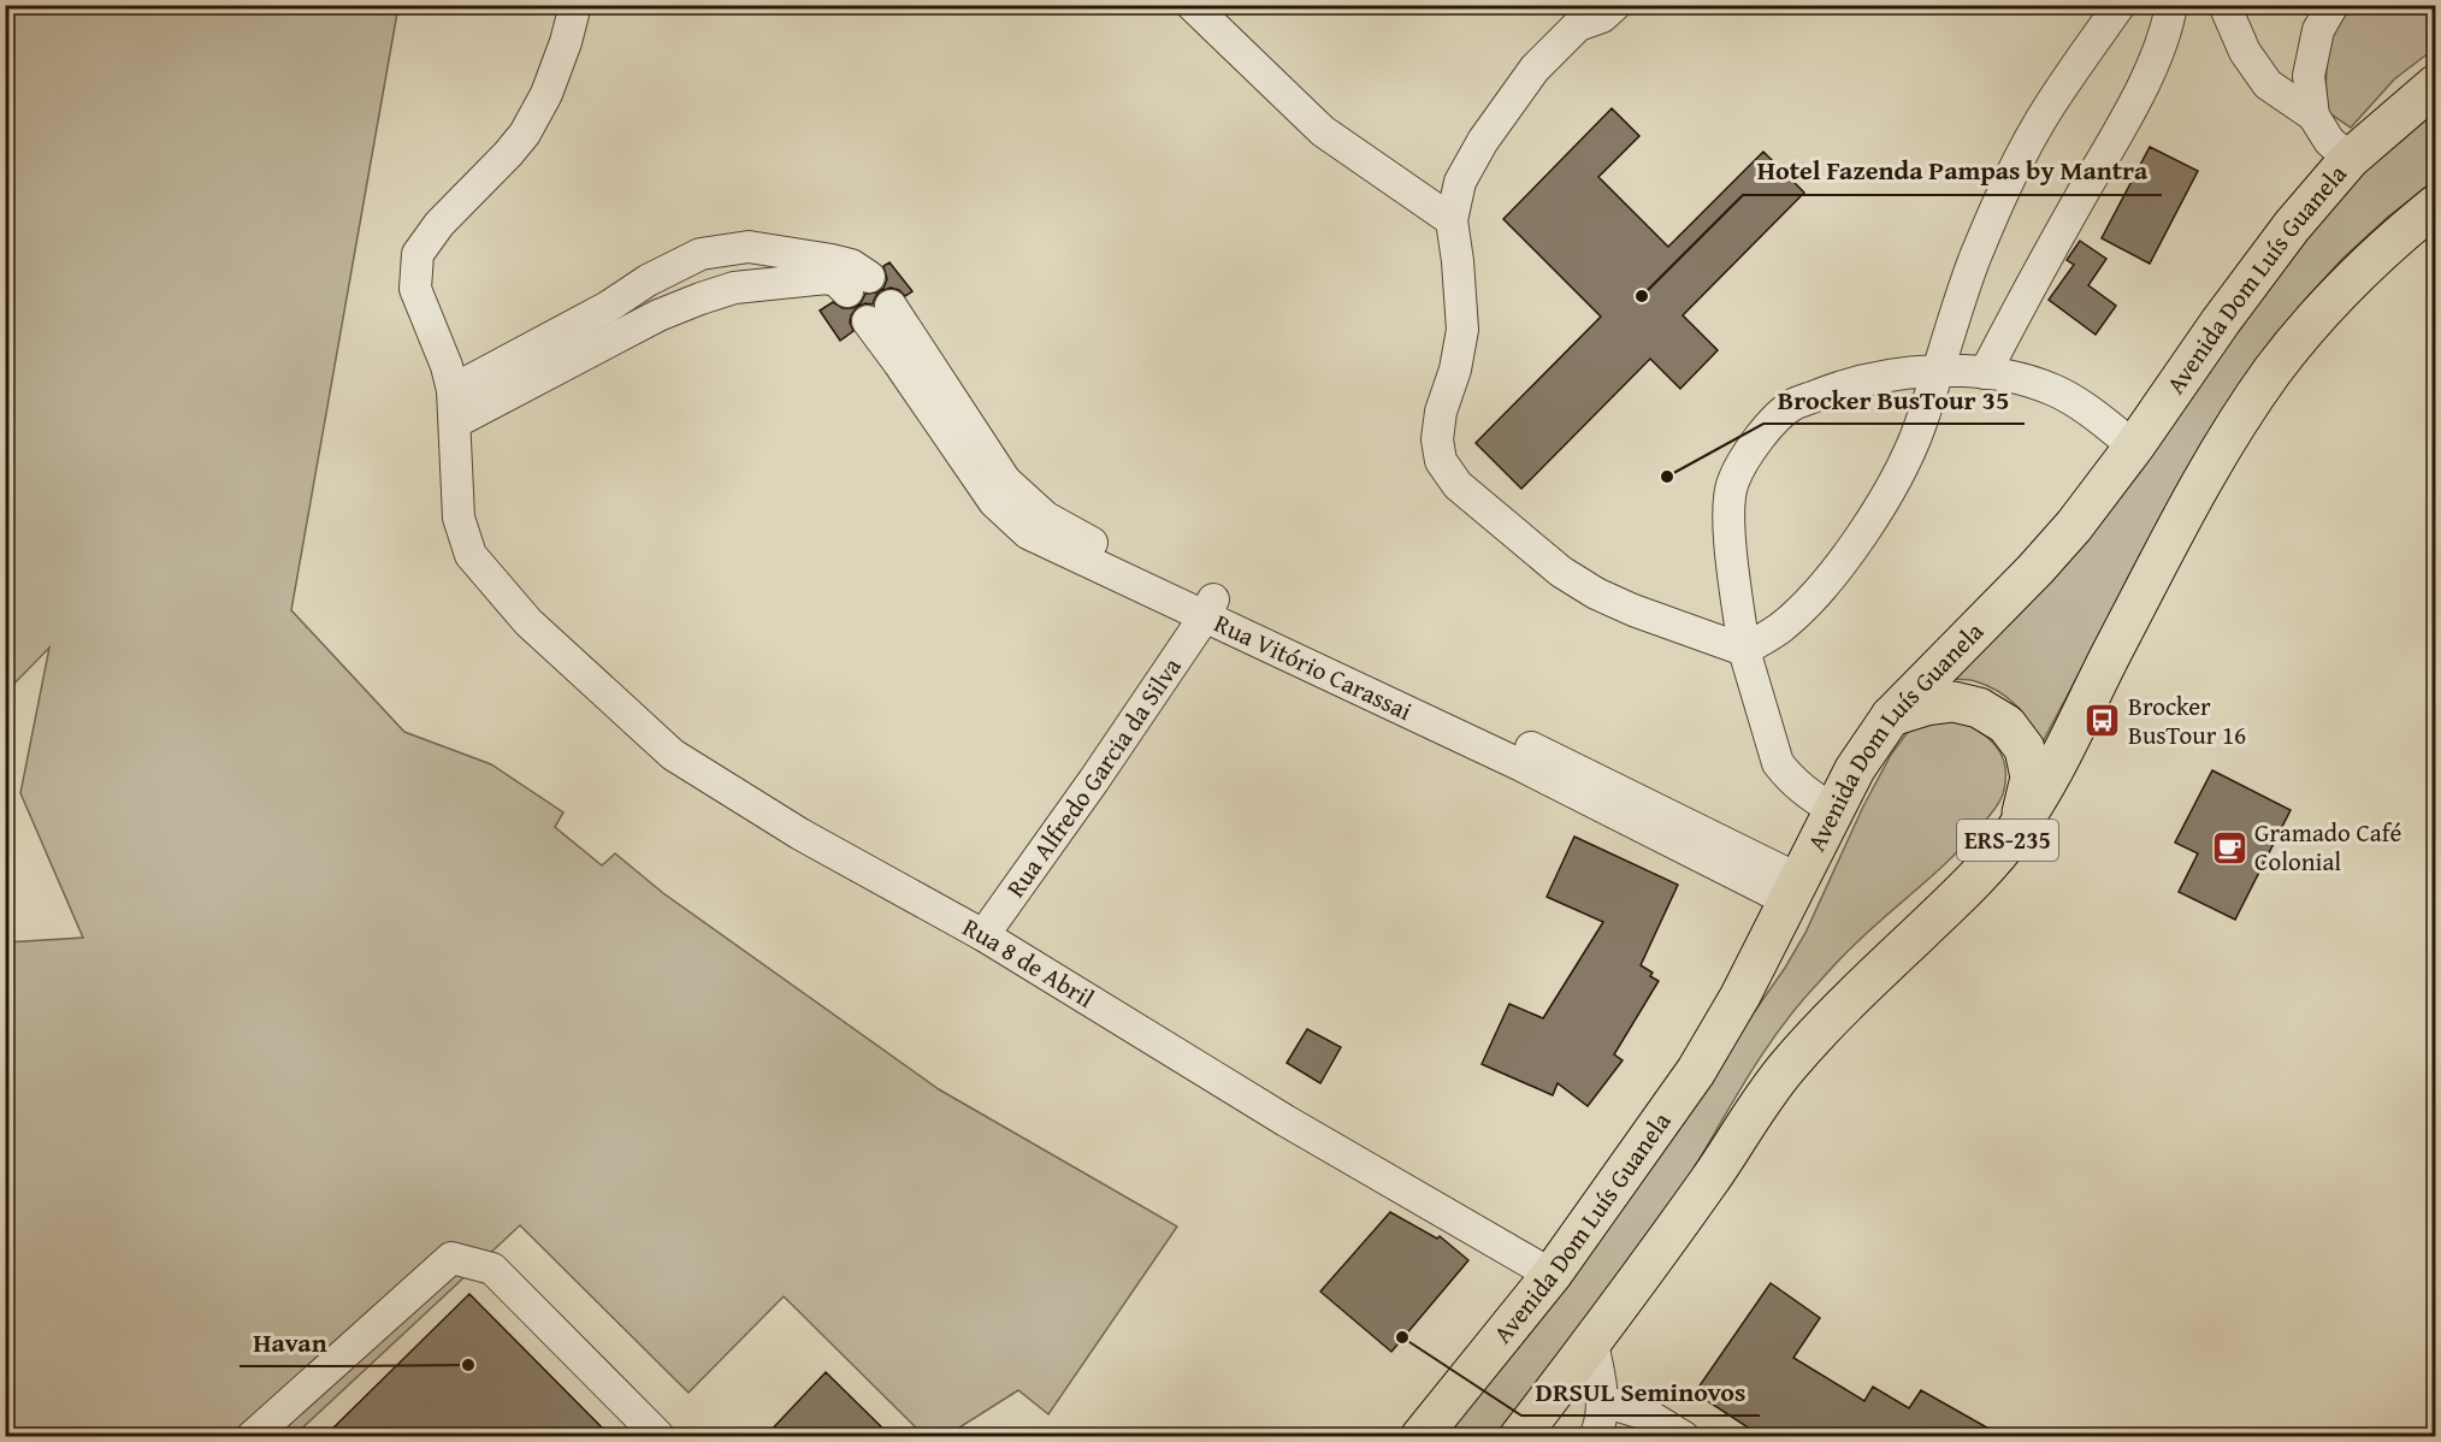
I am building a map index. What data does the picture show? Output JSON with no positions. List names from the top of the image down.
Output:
{
  "streets": {
    "main road": ["Avenida Dom Luís Guanela", "ERS-235"],
    "street": ["Rua Vitório Carassai", "Rua Alfredo Garcia da Silva", "Rua 8 de Abril"]
  },
  "crossings": [
    ["Avenida Dom Luís Guanela", "Rua Vitório Carassai"],
    ["Avenida Dom Luís Guanela", "Rua 8 de Abril"],
    ["Rua Vitório Carassai", "Rua Alfredo Garcia da Silva"],
    ["Rua Alfredo Garcia da Silva", "Rua 8 de Abril"]
  ],
  "places": {
    "other": [
      "Hotel Fazenda Pampas by Mantra",
      "Brocker BusTour 35",
      "DRSUL Seminovos",
      "Havan"
    ],
    "bus stop": ["Brocker BusTour 16"],
    "cafe": ["Gramado Café Colonial"]
  }
}
